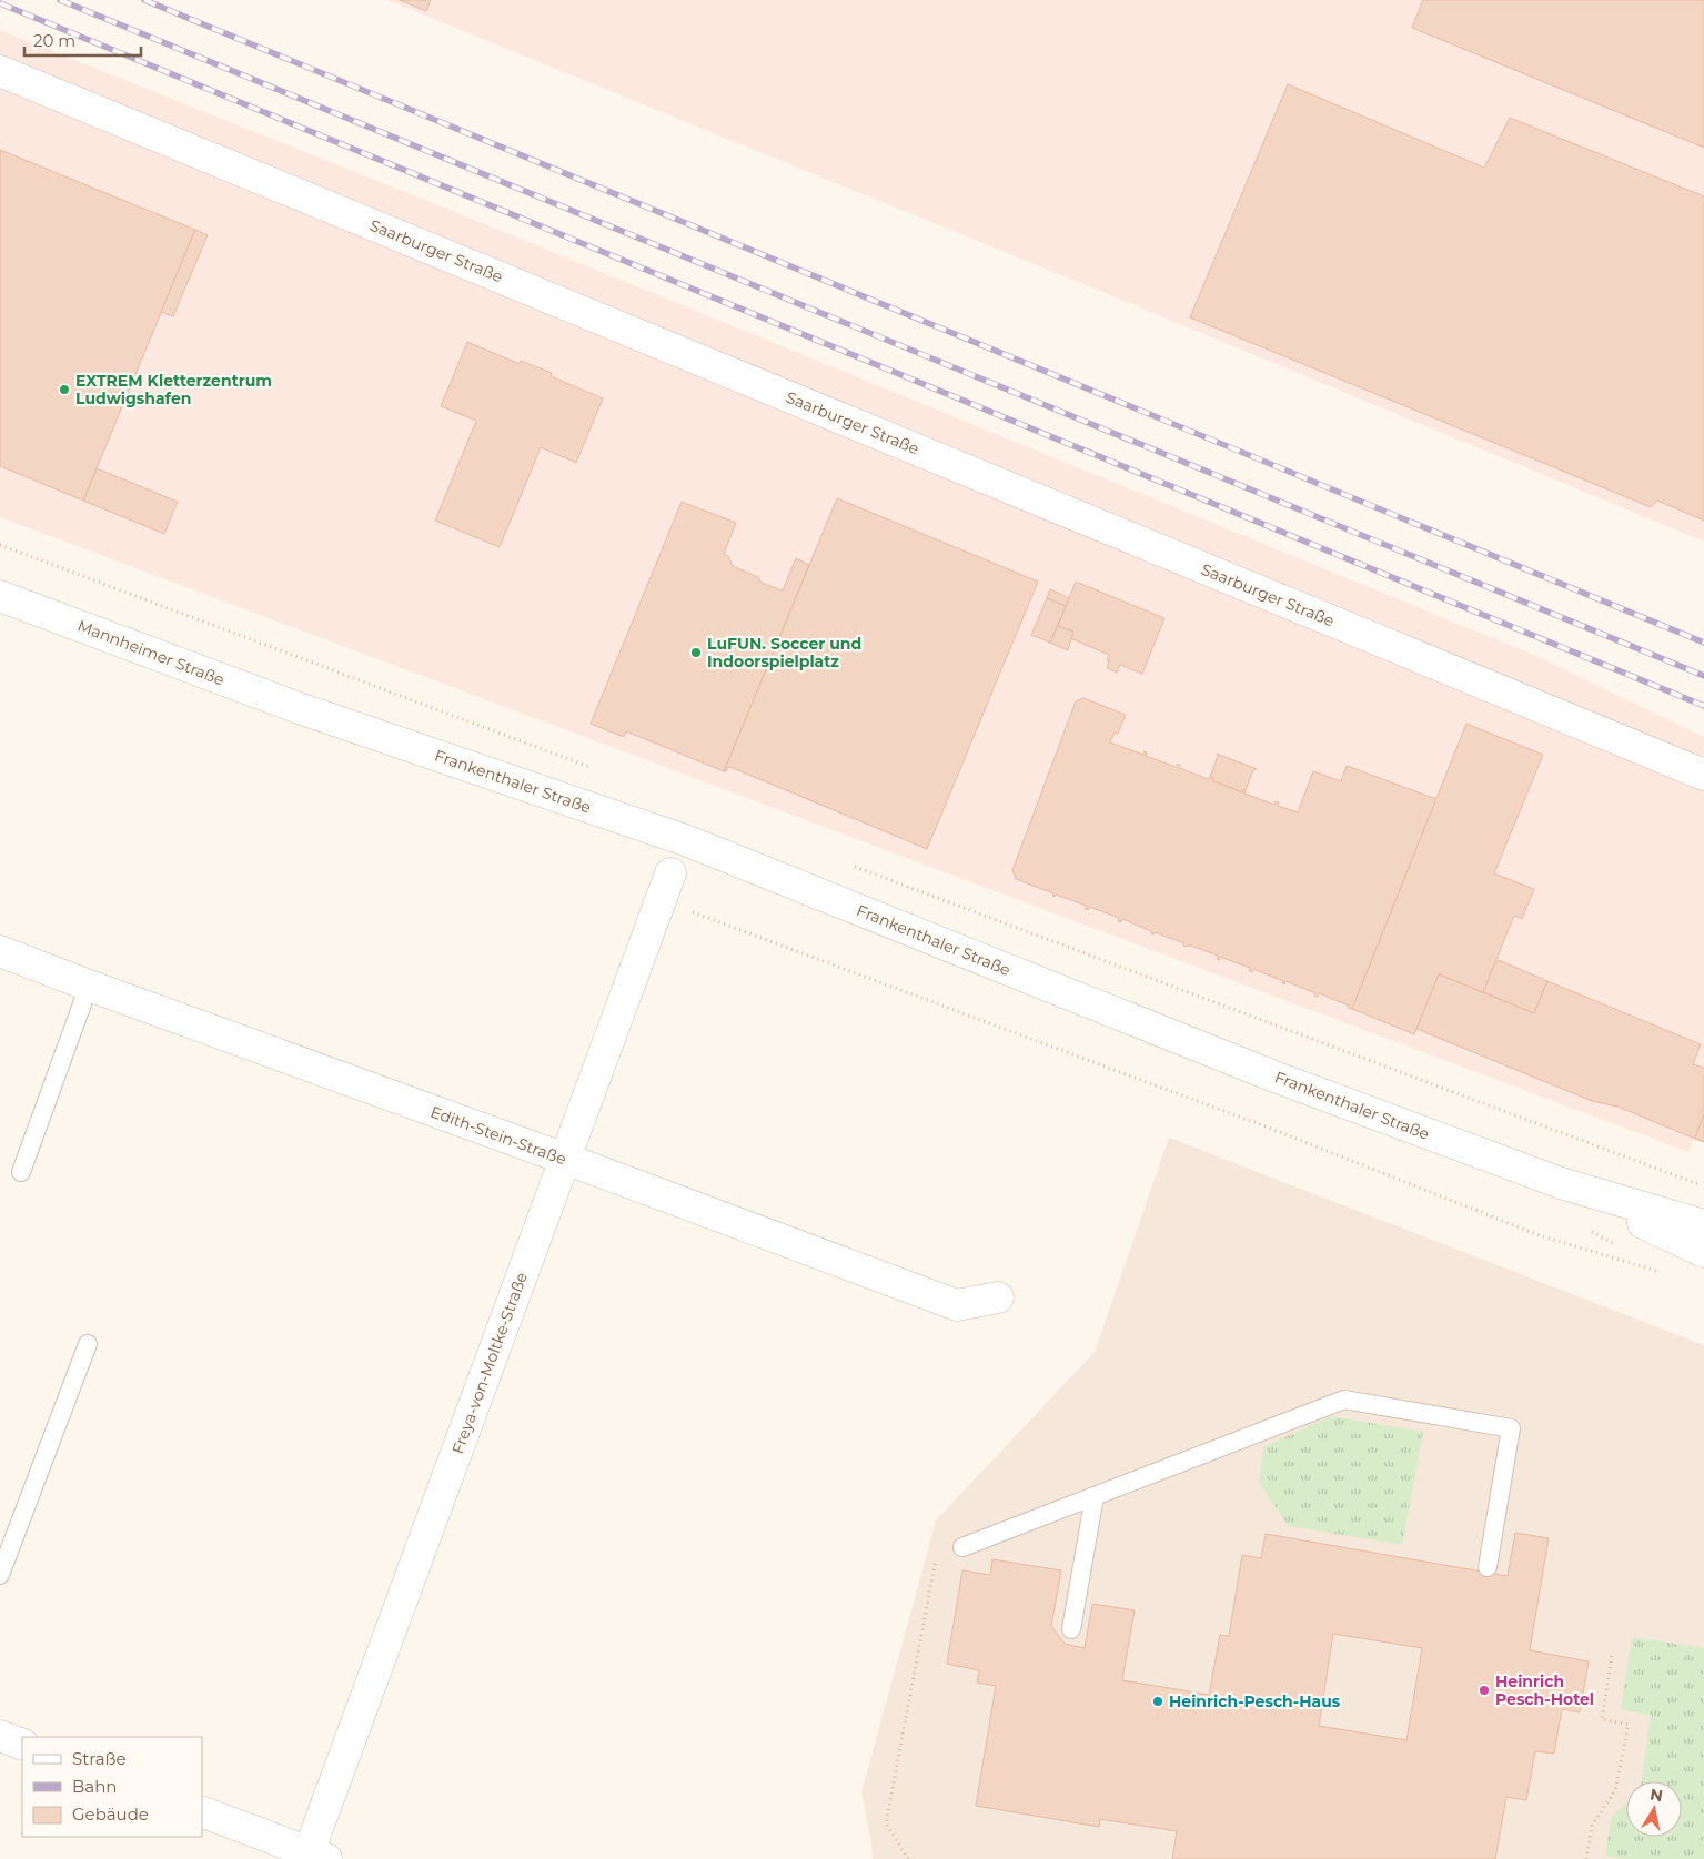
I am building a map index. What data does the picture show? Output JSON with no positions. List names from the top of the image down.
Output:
{
  "streets": {
    "street": [
      "Saarburger Straße",
      "Mannheimer Straße",
      "Frankenthaler Straße",
      "Edith-Stein-Straße",
      "Freya-von-Moltke-Straße"
    ]
  },
  "crossings": [
    ["Mannheimer Straße", "Frankenthaler Straße"],
    ["Edith-Stein-Straße", "Freya-von-Moltke-Straße"]
  ],
  "places": [
    "EXTREM Kletterzentrum Ludwigshafen",
    "LuFUN. Soccer und Indoorspielplatz",
    "Heinrich Pesch-Hotel",
    "Heinrich-Pesch-Haus"
  ],
  "legend": ["Straße", "Bahn", "Gebäude"],
  "scale_bar": "20 m",
  "north": "top"
}
